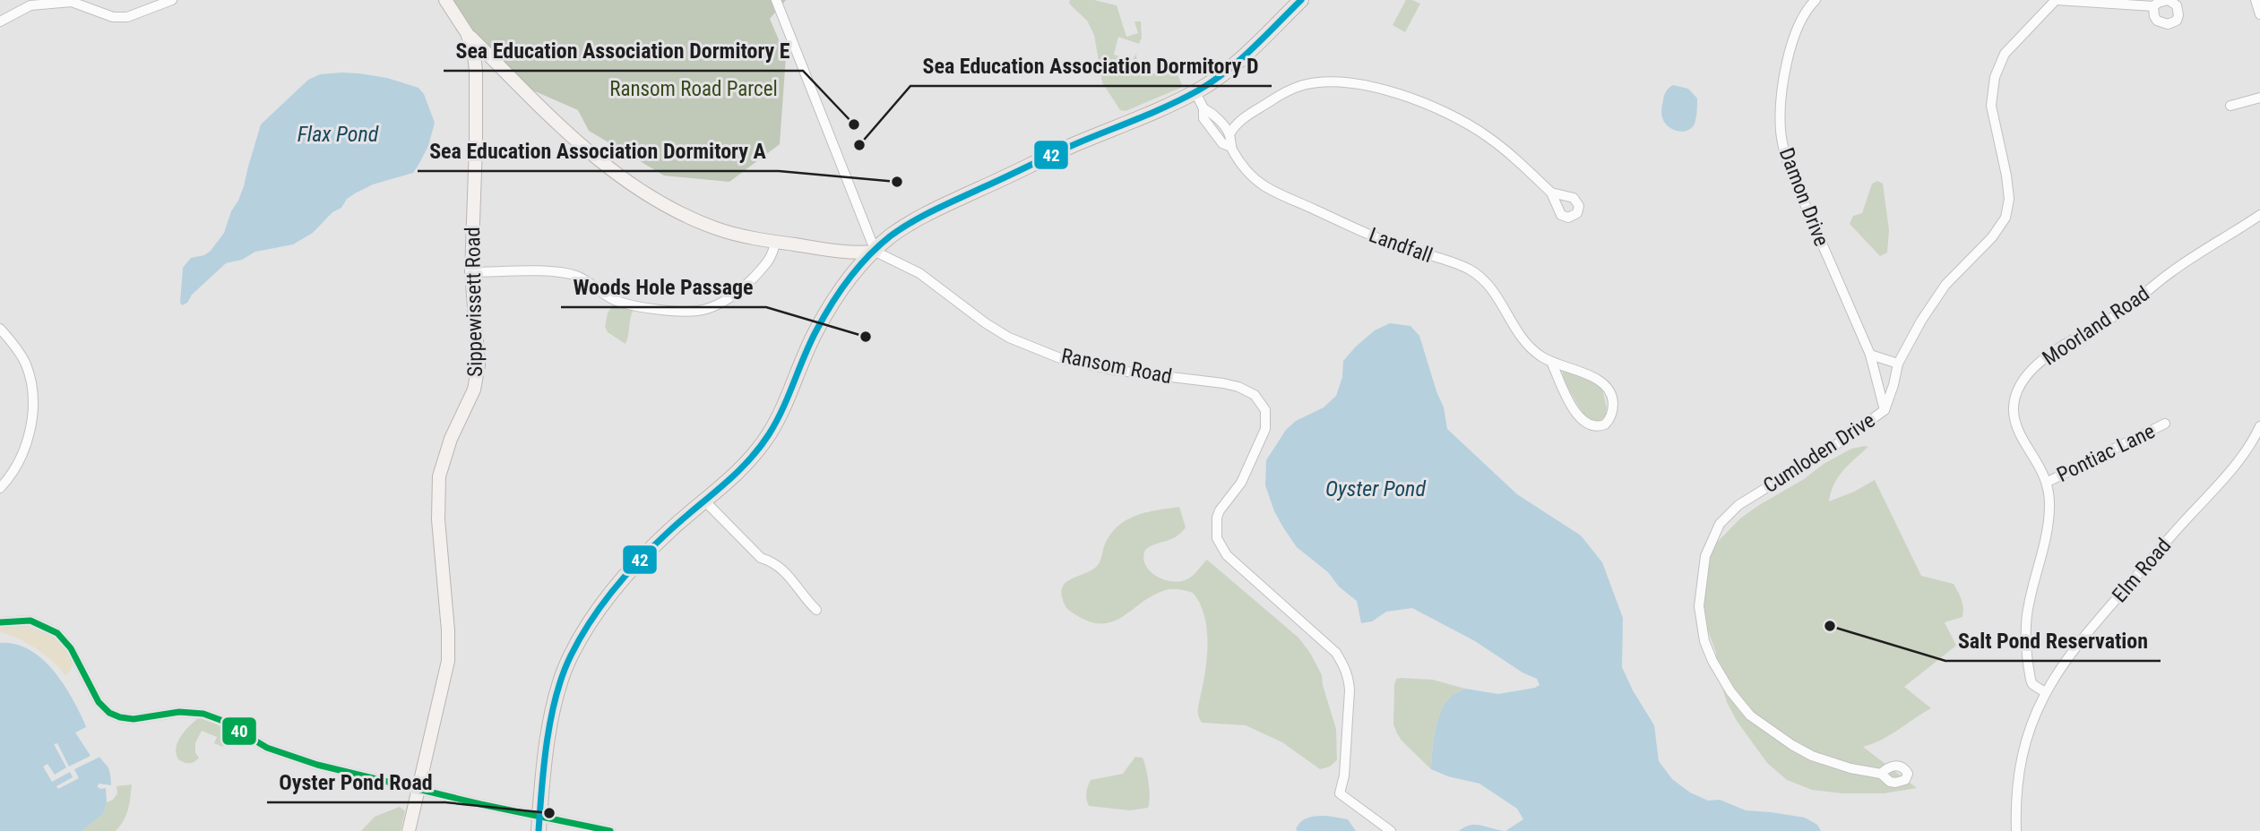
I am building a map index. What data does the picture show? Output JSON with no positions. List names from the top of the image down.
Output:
{
  "streets": {
    "main road": ["Sippewissett Road", "Ransom Road"],
    "street": [
      "Damon Drive",
      "Landfall",
      "Moorland Road",
      "Cumloden Drive",
      "Pontiac Lane",
      "Elm Road"
    ]
  },
  "crossings": [
    ["Damon Drive", "Cumloden Drive"],
    ["Sippewissett Road", "Ransom Road"],
    ["Moorland Road", "Pontiac Lane"],
    ["Moorland Road", "Elm Road"]
  ],
  "water": ["Flax Pond", "Oyster Pond"],
  "parks": ["Ransom Road Parcel"],
  "places": [
    "Sea Education Association Dormitory E",
    "Sea Education Association Dormitory D",
    "Sea Education Association Dormitory A",
    "Woods Hole Passage",
    "Salt Pond Reservation",
    "Oyster Pond Road"
  ],
  "lines": ["transit line 42", "transit line 40"]
}
